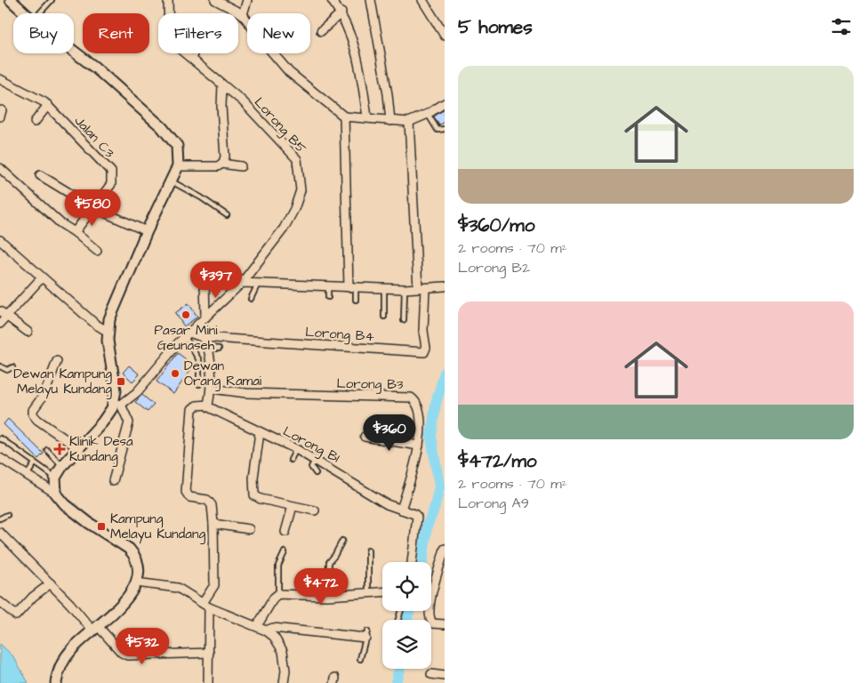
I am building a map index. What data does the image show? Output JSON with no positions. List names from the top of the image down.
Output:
{
  "streets": {
    "street": [
      "Lorong B5",
      "Jalan C3",
      "Lorong B4",
      "Lorong B3",
      "Lorong B1"
    ]
  },
  "crossings": [
    ["Lorong B5", "Lorong B4"],
    ["Lorong B3", "Lorong B1"]
  ],
  "places": {
    "other": ["Pasar Mini Geunaseh", "Dewan Orang Ramai"],
    "transit": ["Dewan Kampung Melayu Kundang", "Kampung Melayu Kundang"],
    "health": ["Klinik Desa Kundang"]
  },
  "page": {
    "heading": "5 homes",
    "chip": [
      "Buy",
      "Rent",
      "Filters",
      "New"
    ],
    "list": [
      {
        "name": "$360/mo",
        "note": "2 rooms · 70 m² · Lorong B2"
      },
      {
        "name": "$472/mo",
        "note": "2 rooms · 70 m² · Lorong A9"
      }
    ],
    "price": [
      "$580",
      "$397",
      "$360",
      "$472",
      "$532"
    ]
  }
}
